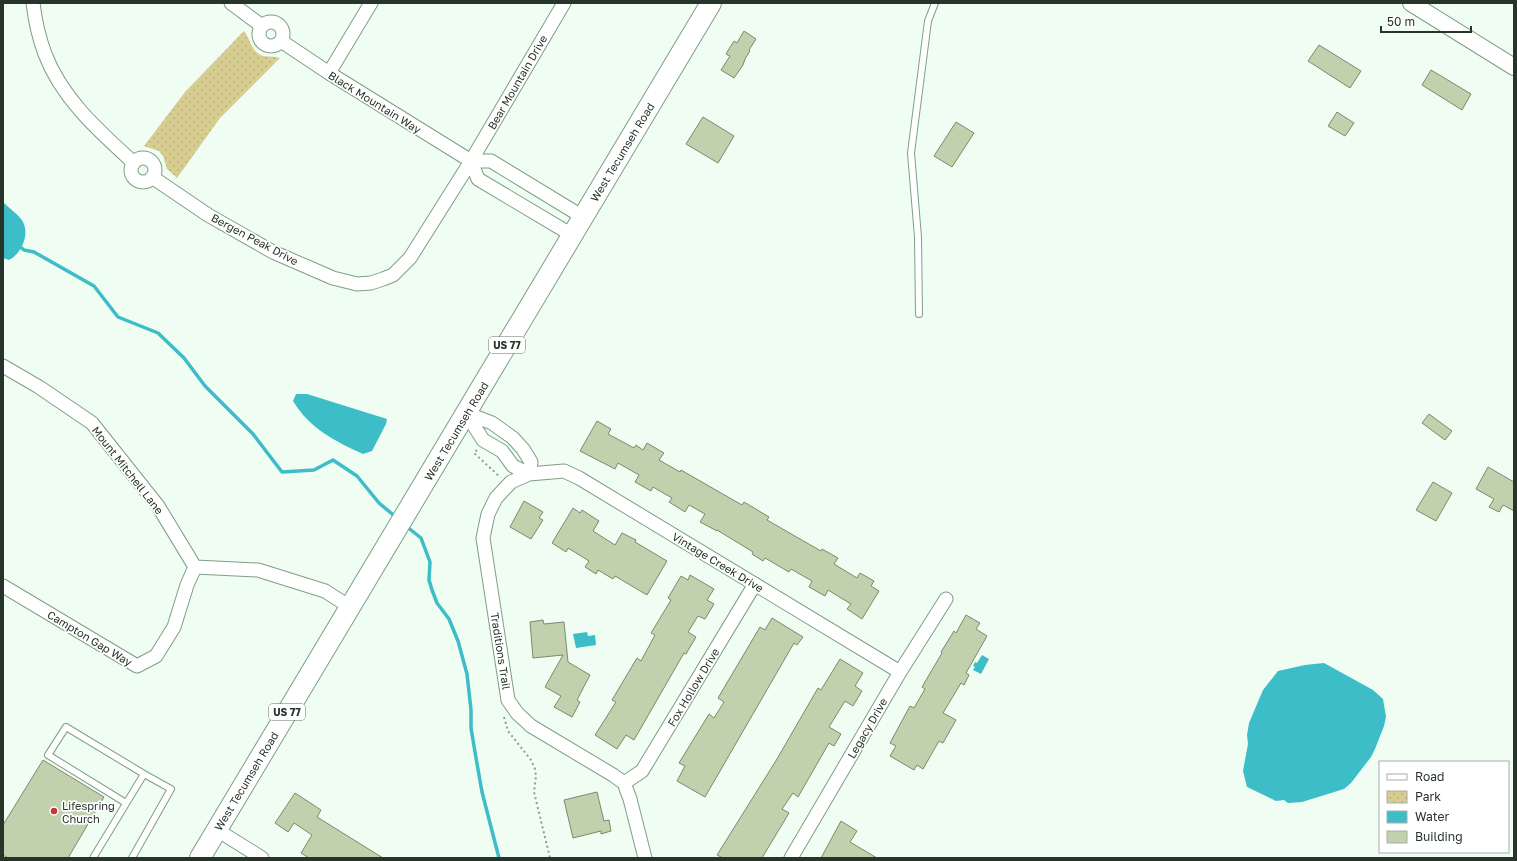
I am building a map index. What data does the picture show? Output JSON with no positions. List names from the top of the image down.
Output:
{
  "streets": {
    "main road": ["West Tecumseh Road", "US 77"],
    "street": [
      "Bear Mountain Drive",
      "Black Mountain Way",
      "Bergen Peak Drive",
      "Mount Mitchell Lane",
      "Vintage Creek Drive",
      "Campton Gap Way",
      "Traditions Trail",
      "Fox Hollow Drive",
      "Legacy Drive"
    ]
  },
  "crossings": [
    ["Bear Mountain Drive", "Black Mountain Way"],
    ["Bear Mountain Drive", "Bergen Peak Drive"],
    ["Black Mountain Way", "Bergen Peak Drive"],
    ["Mount Mitchell Lane", "Campton Gap Way"],
    ["Vintage Creek Drive", "Traditions Trail"],
    ["Vintage Creek Drive", "Fox Hollow Drive"],
    ["Vintage Creek Drive", "Legacy Drive"],
    ["Traditions Trail", "Fox Hollow Drive"]
  ],
  "places": ["Lifespring Church"],
  "legend": [
    "Road",
    "Park",
    "Water",
    "Building"
  ],
  "scale_bar": "50 m"
}
